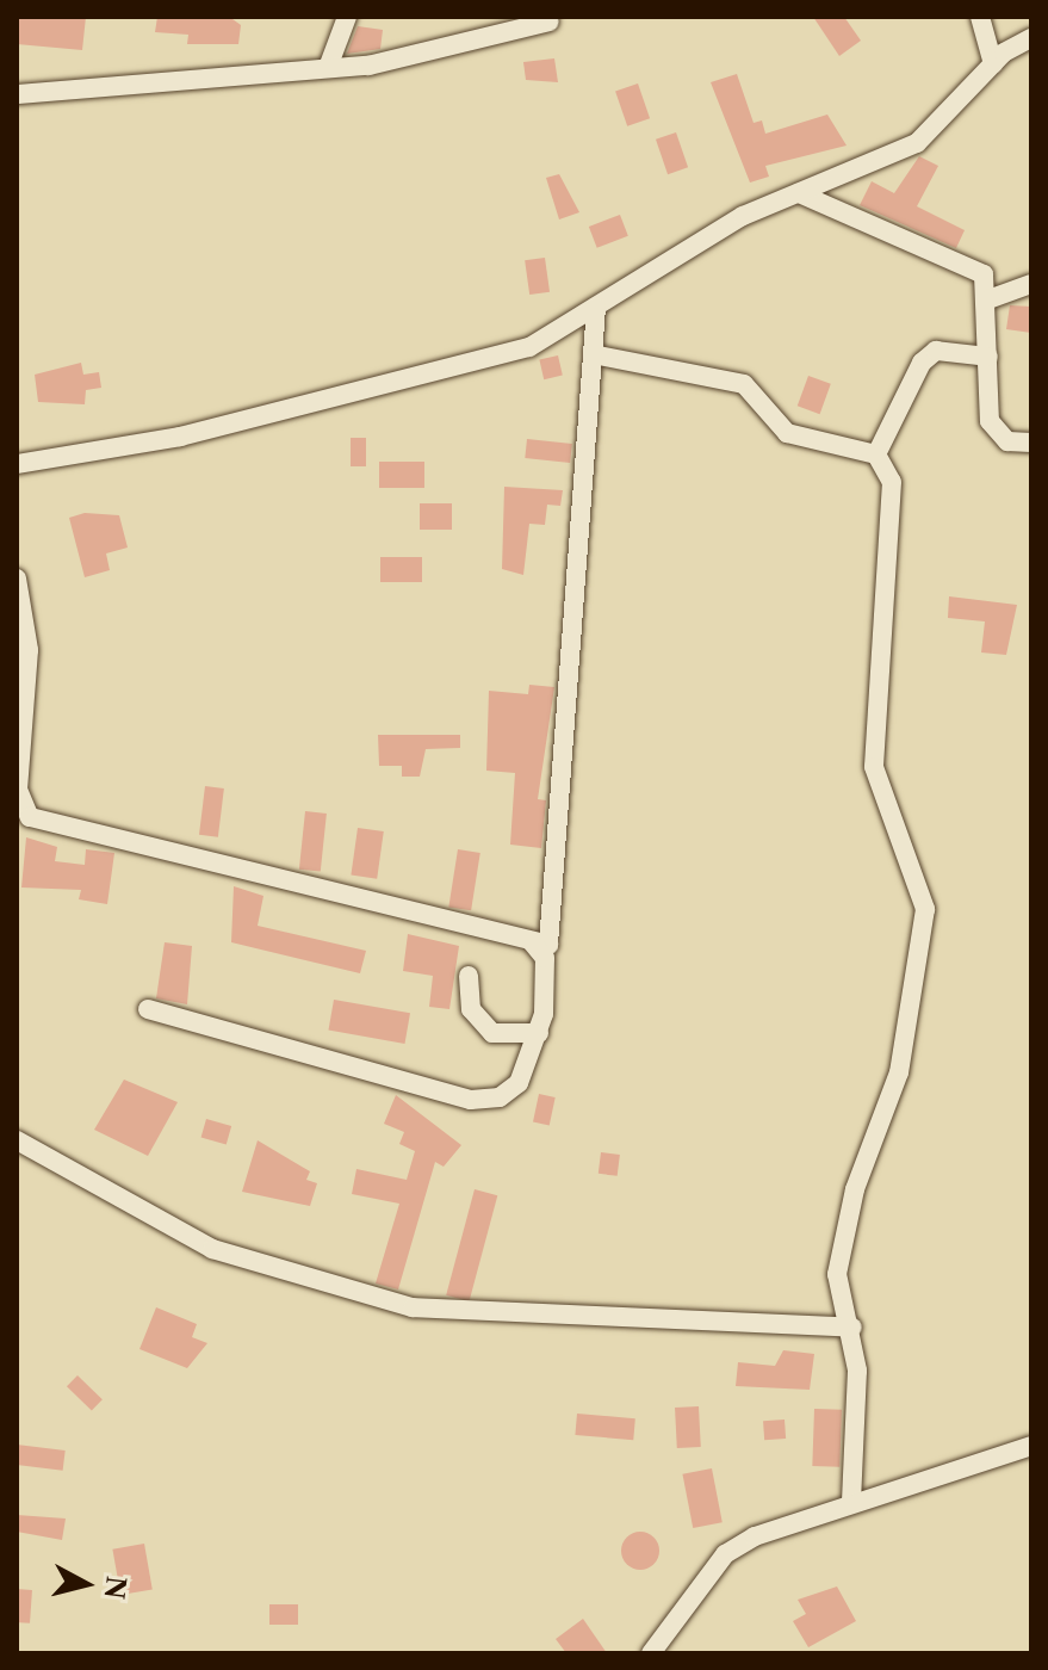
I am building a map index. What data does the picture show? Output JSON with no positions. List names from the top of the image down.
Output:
{
  "north": "right"
}
